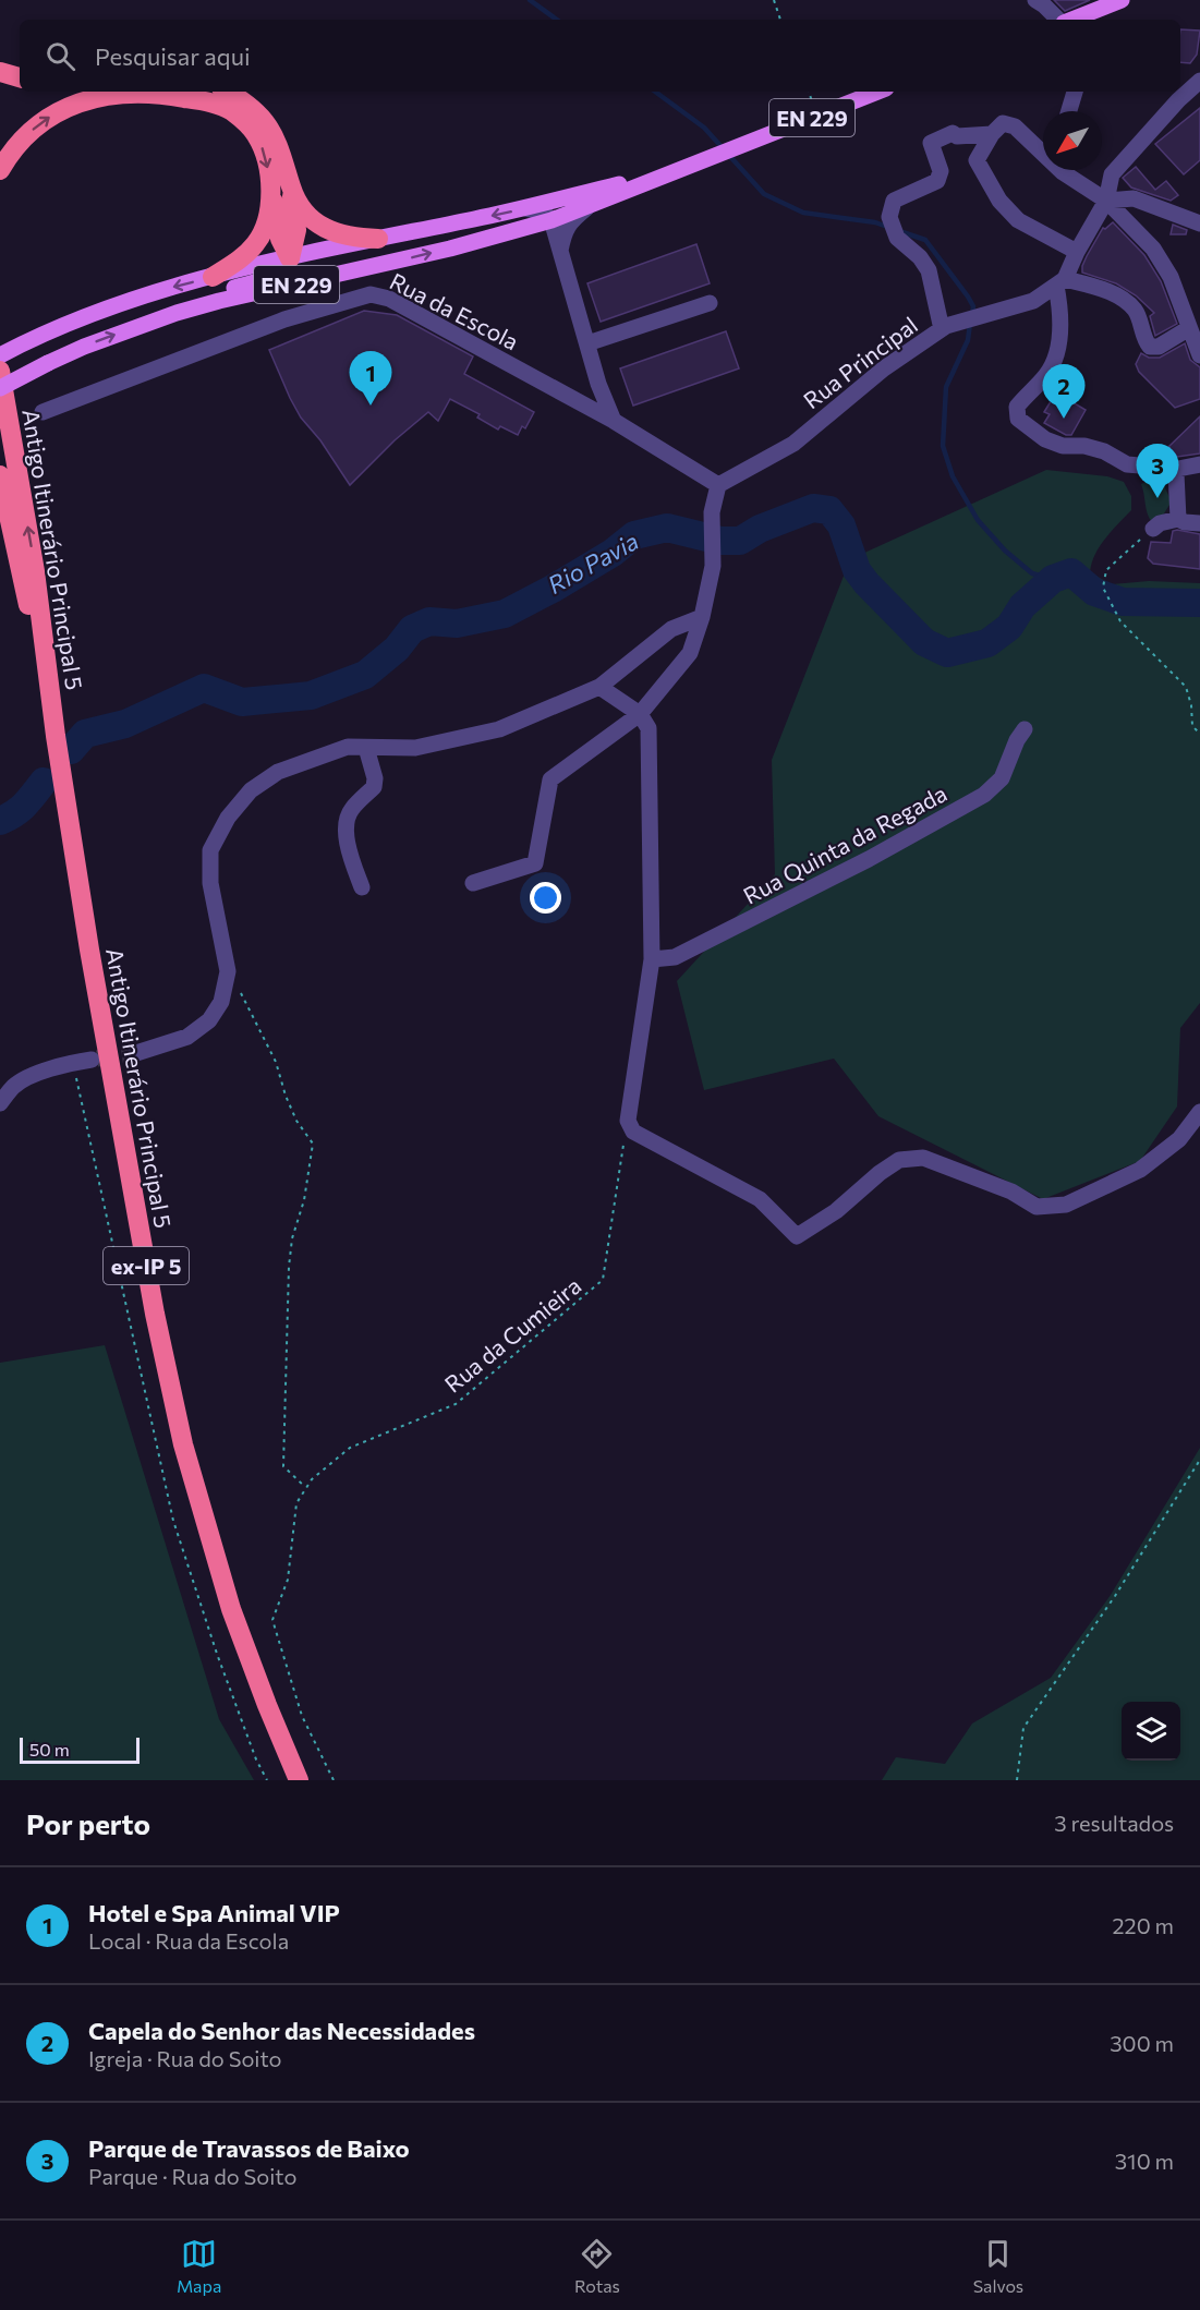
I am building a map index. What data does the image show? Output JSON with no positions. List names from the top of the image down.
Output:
{
  "streets": {
    "highway": ["Antigo Itinerário Principal 5", "ex-IP 5"],
    "main road": ["EN 229"],
    "street": ["Rua da Escola", "Rua Principal", "Rua Quinta da Regada"],
    "path": ["Rua da Cumieira"]
  },
  "crossings": [
    ["Rua da Escola", "Rua Principal"]
  ],
  "water": ["Rio Pavia"],
  "scale_bar": "50 m",
  "north": "bottom left",
  "page": {
    "search": "Pesquisar aqui",
    "pins": ["1", "2", "3"],
    "scale": "50 m",
    "heading": ["Por perto", "3 resultados"],
    "list": [
      {
        "mark": "1",
        "name": "Hotel e Spa Animal VIP",
        "note": "Local · Rua da Escola",
        "value": "220 m"
      },
      {
        "mark": "2",
        "name": "Capela do Senhor das Necessidades",
        "note": "Igreja · Rua do Soito",
        "value": "300 m"
      },
      {
        "mark": "3",
        "name": "Parque de Travassos de Baixo",
        "note": "Parque · Rua do Soito",
        "value": "310 m"
      }
    ],
    "nav": ["Mapa", "Rotas", "Salvos"]
  }
}
